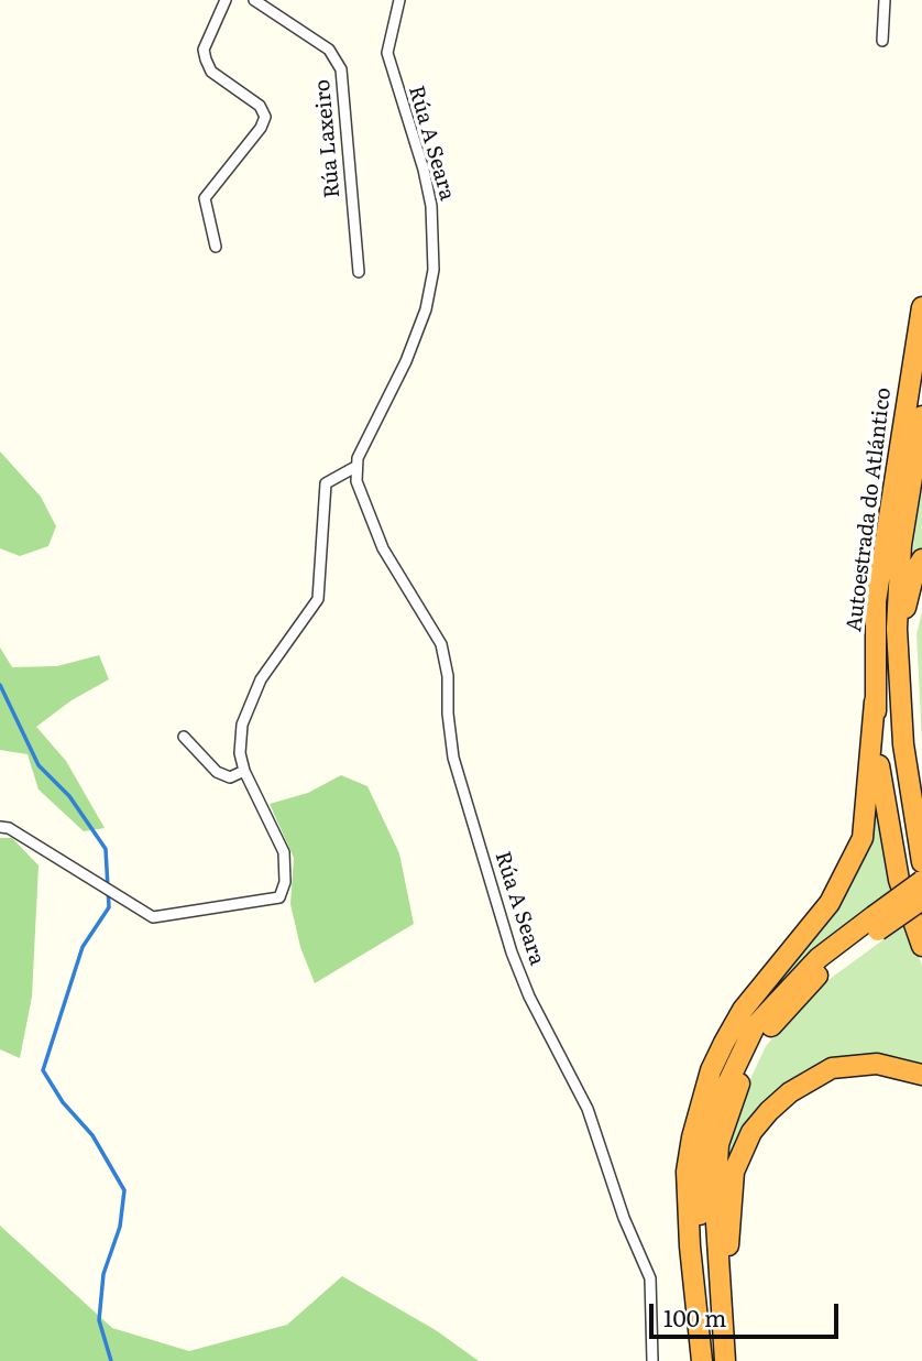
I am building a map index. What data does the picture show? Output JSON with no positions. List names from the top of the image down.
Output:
{
  "streets": {
    "highway": ["Autoestrada do Atlántico"],
    "street": ["Rúa Laxeiro", "Rúa A Seara"]
  },
  "scale_bar": "100 m"
}
